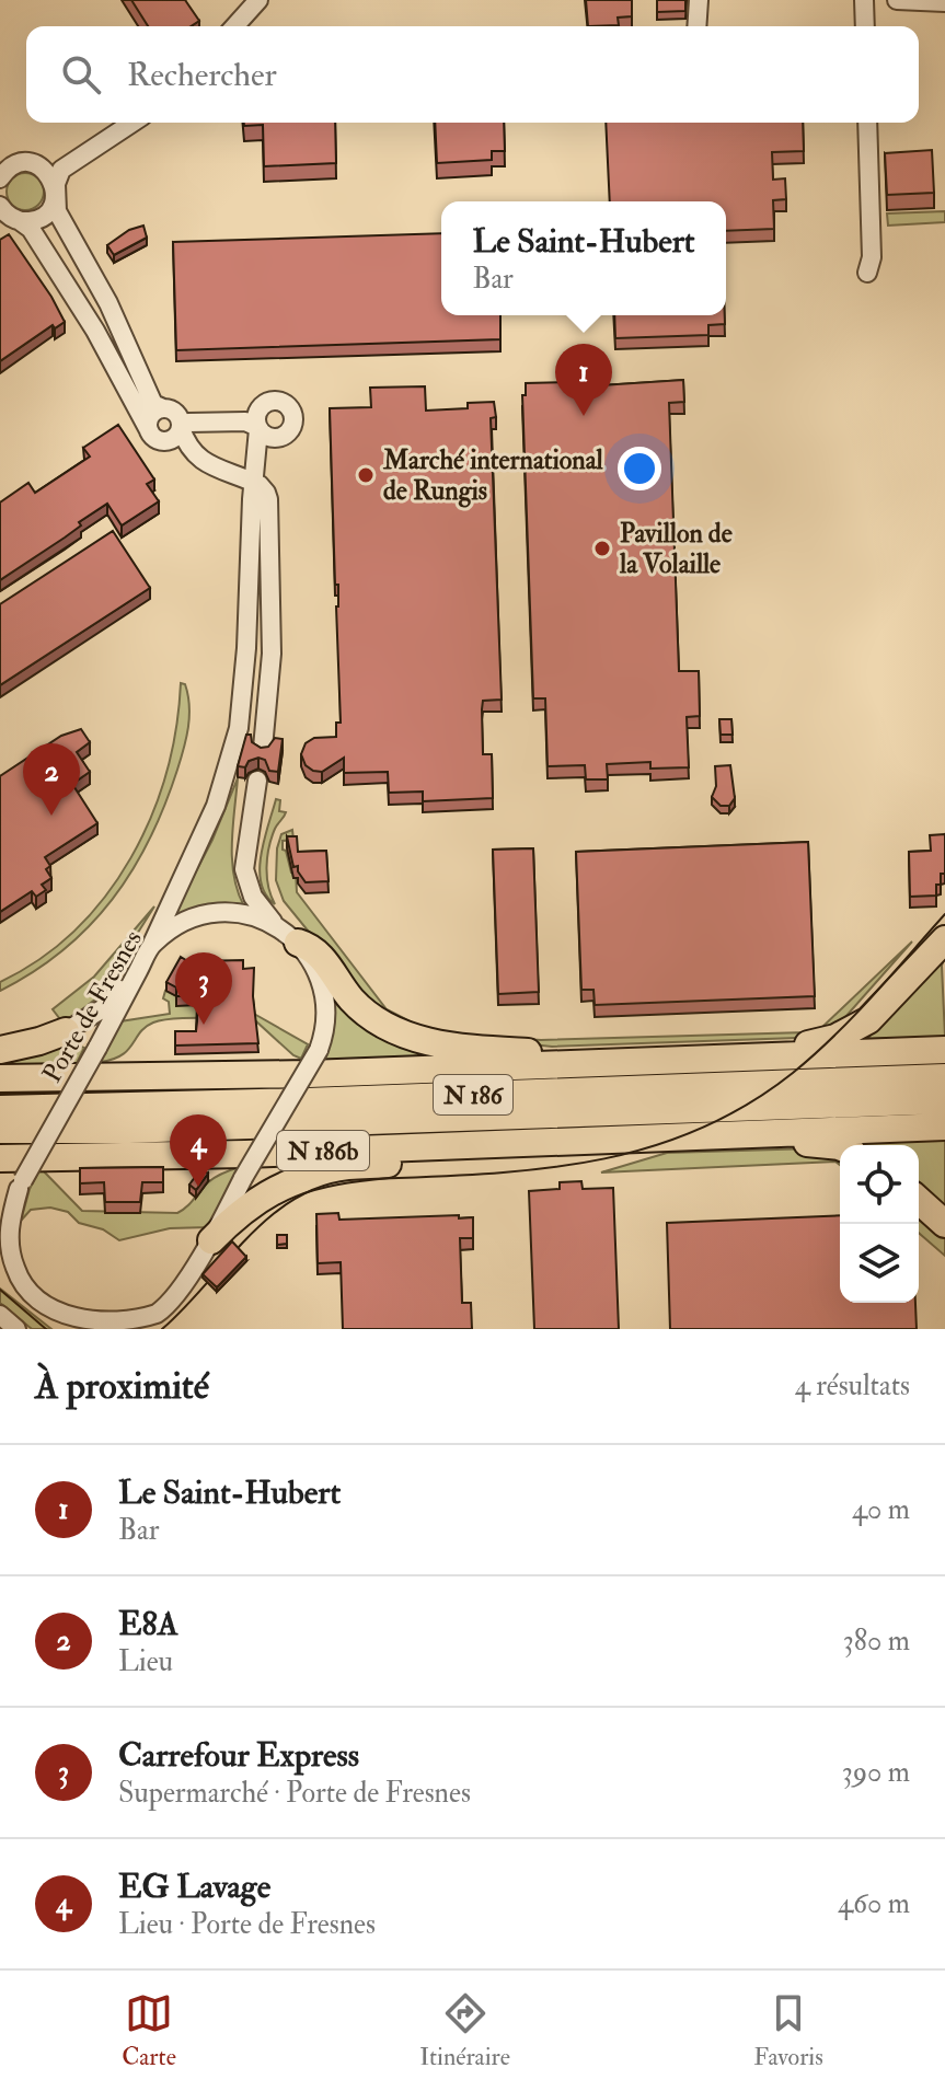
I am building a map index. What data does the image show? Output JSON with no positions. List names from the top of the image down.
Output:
{
  "streets": {
    "highway": ["N 186", "N 186b"],
    "street": ["Porte de Fresnes"]
  },
  "places": ["Marché international de Rungis", "Pavillon de la Volaille"],
  "page": {
    "search": "Rechercher",
    "popup": ["Le Saint-Hubert", "Bar"],
    "pins": [
      "1",
      "2",
      "3",
      "4"
    ],
    "heading": ["À proximité", "4 résultats"],
    "list": [
      {
        "mark": "1",
        "name": "Le Saint-Hubert",
        "note": "Bar",
        "value": "40 m"
      },
      {
        "mark": "2",
        "name": "E8A",
        "note": "Lieu",
        "value": "380 m"
      },
      {
        "mark": "3",
        "name": "Carrefour Express",
        "note": "Supermarché · Porte de Fresnes",
        "value": "390 m"
      },
      {
        "mark": "4",
        "name": "EG Lavage",
        "note": "Lieu · Porte de Fresnes",
        "value": "460 m"
      }
    ],
    "nav": ["Carte", "Itinéraire", "Favoris"]
  }
}
